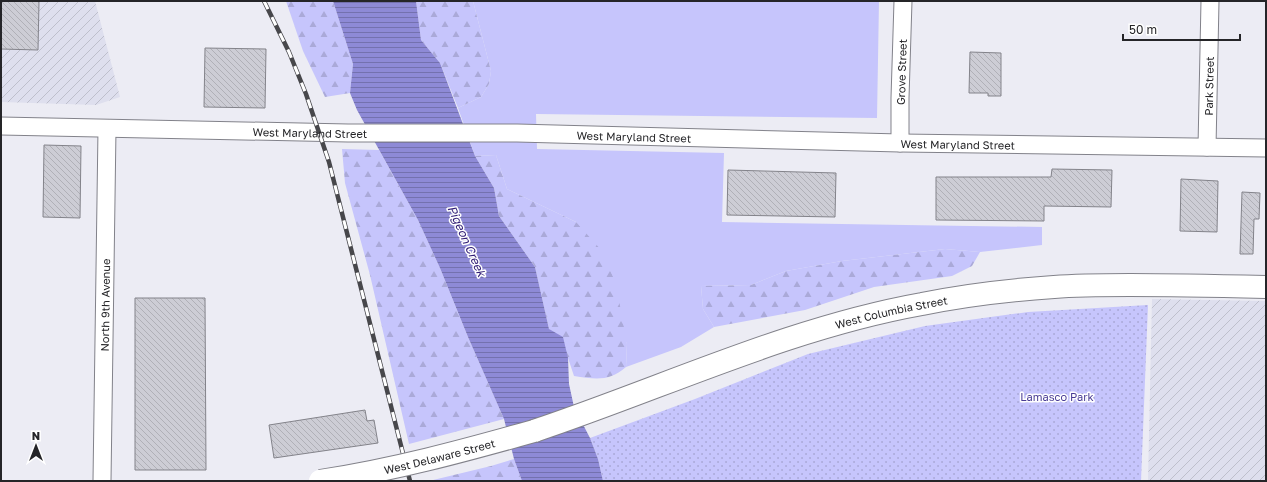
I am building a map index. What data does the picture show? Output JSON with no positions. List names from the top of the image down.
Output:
{
  "streets": {
    "main road": ["West Columbia Street", "West Delaware Street"],
    "street": [
      "Grove Street",
      "Park Street",
      "West Maryland Street",
      "North 9th Avenue"
    ]
  },
  "crossings": [
    ["Grove Street", "West Maryland Street"],
    ["Park Street", "West Maryland Street"],
    ["West Maryland Street", "North 9th Avenue"],
    ["West Columbia Street", "West Delaware Street"]
  ],
  "water": ["Pigeon Creek"],
  "parks": ["Lamasco Park"],
  "scale_bar": "50 m",
  "north": "top"
}
